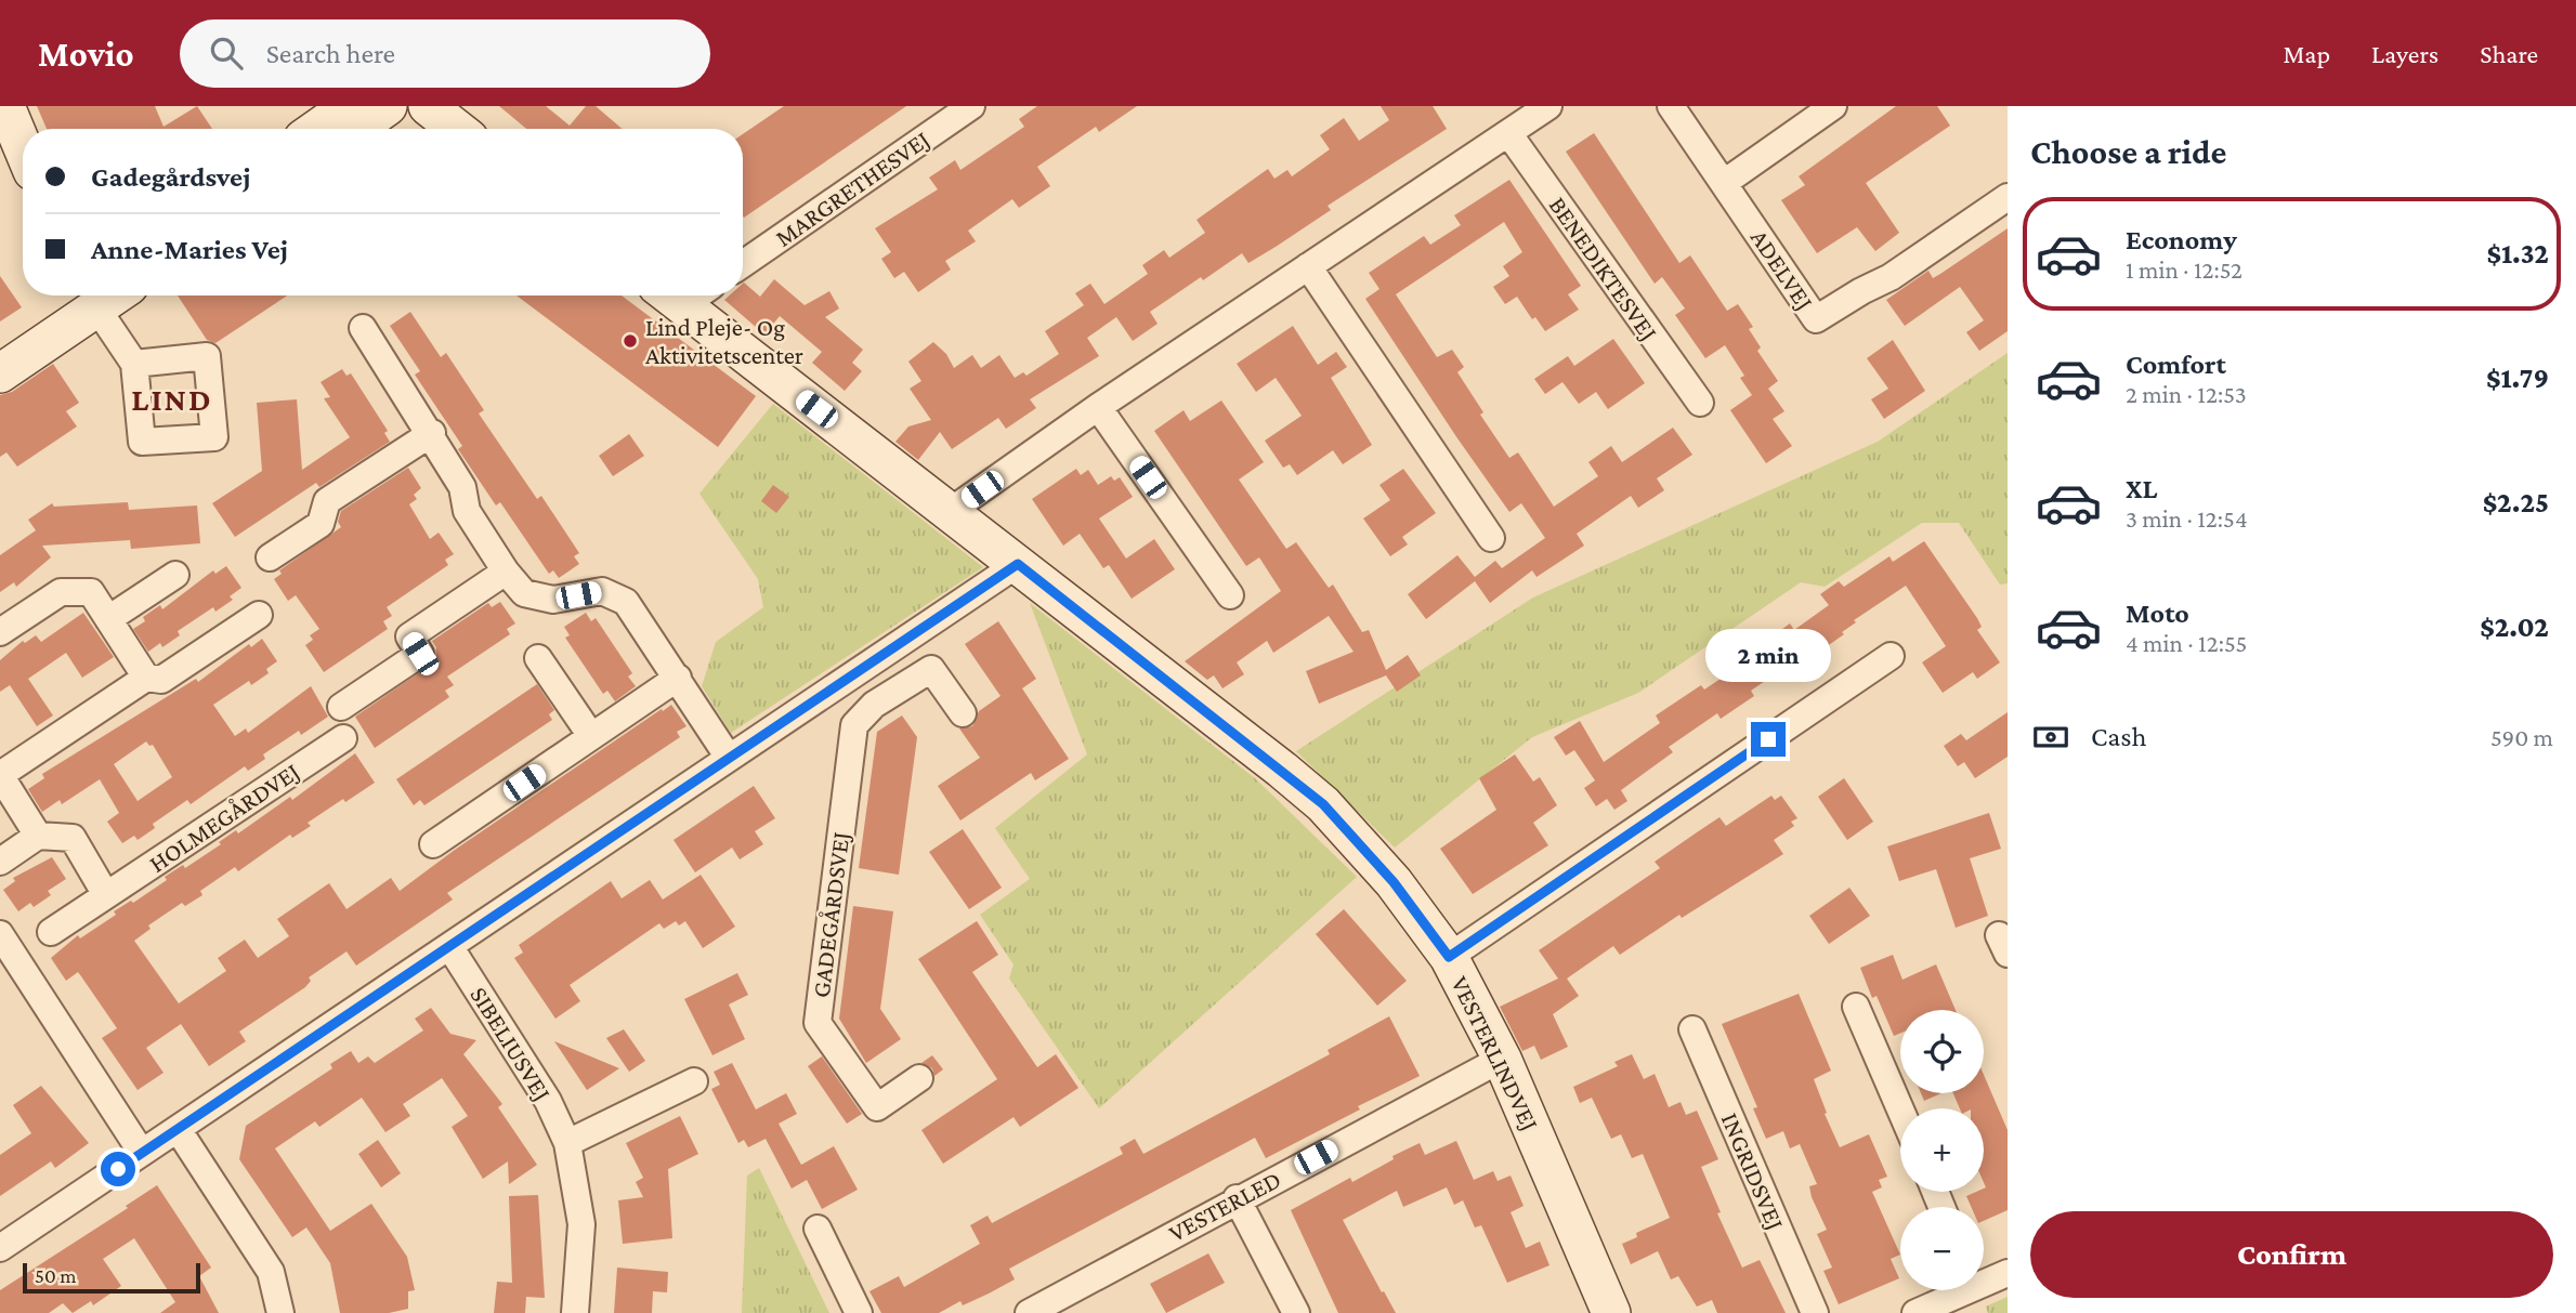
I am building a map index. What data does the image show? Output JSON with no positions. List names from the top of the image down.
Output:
{
  "streets": {
    "street": [
      "MARGRETHESVEJ",
      "BENEDIKTESVEJ",
      "ADELVEJ",
      "HOLMEGÅRDVEJ",
      "GADEGÅRDSVEJ",
      "SIBELIUSVEJ",
      "VESTERLINDVEJ",
      "INGRIDSVEJ",
      "VESTERLED"
    ]
  },
  "crossings": [
    ["VESTERLINDVEJ", "VESTERLED"]
  ],
  "districts": ["LIND"],
  "places": ["Lind Pleje- Og Aktivitetscenter"],
  "scale_bar": "50 m",
  "page": {
    "header": "Movio",
    "search": "Search here",
    "nav": ["Map", "Layers", "Share"],
    "heading": "Choose a ride",
    "banner": ["Gadegårdsvej", "Anne-Maries Vej"],
    "list": [
      {
        "name": "Economy",
        "note": "1 min · 12:52",
        "value": "$1.32"
      },
      {
        "name": "Comfort",
        "note": "2 min · 12:53",
        "value": "$1.79"
      },
      {
        "name": "XL",
        "note": "3 min · 12:54",
        "value": "$2.25"
      },
      {
        "name": "Moto",
        "note": "4 min · 12:55",
        "value": "$2.02"
      }
    ],
    "bubble": "2 min",
    "pay": ["Cash", "590 m"],
    "map_buttons": ["+", "−"],
    "buttons": "Confirm",
    "scale": "50 m"
  }
}
